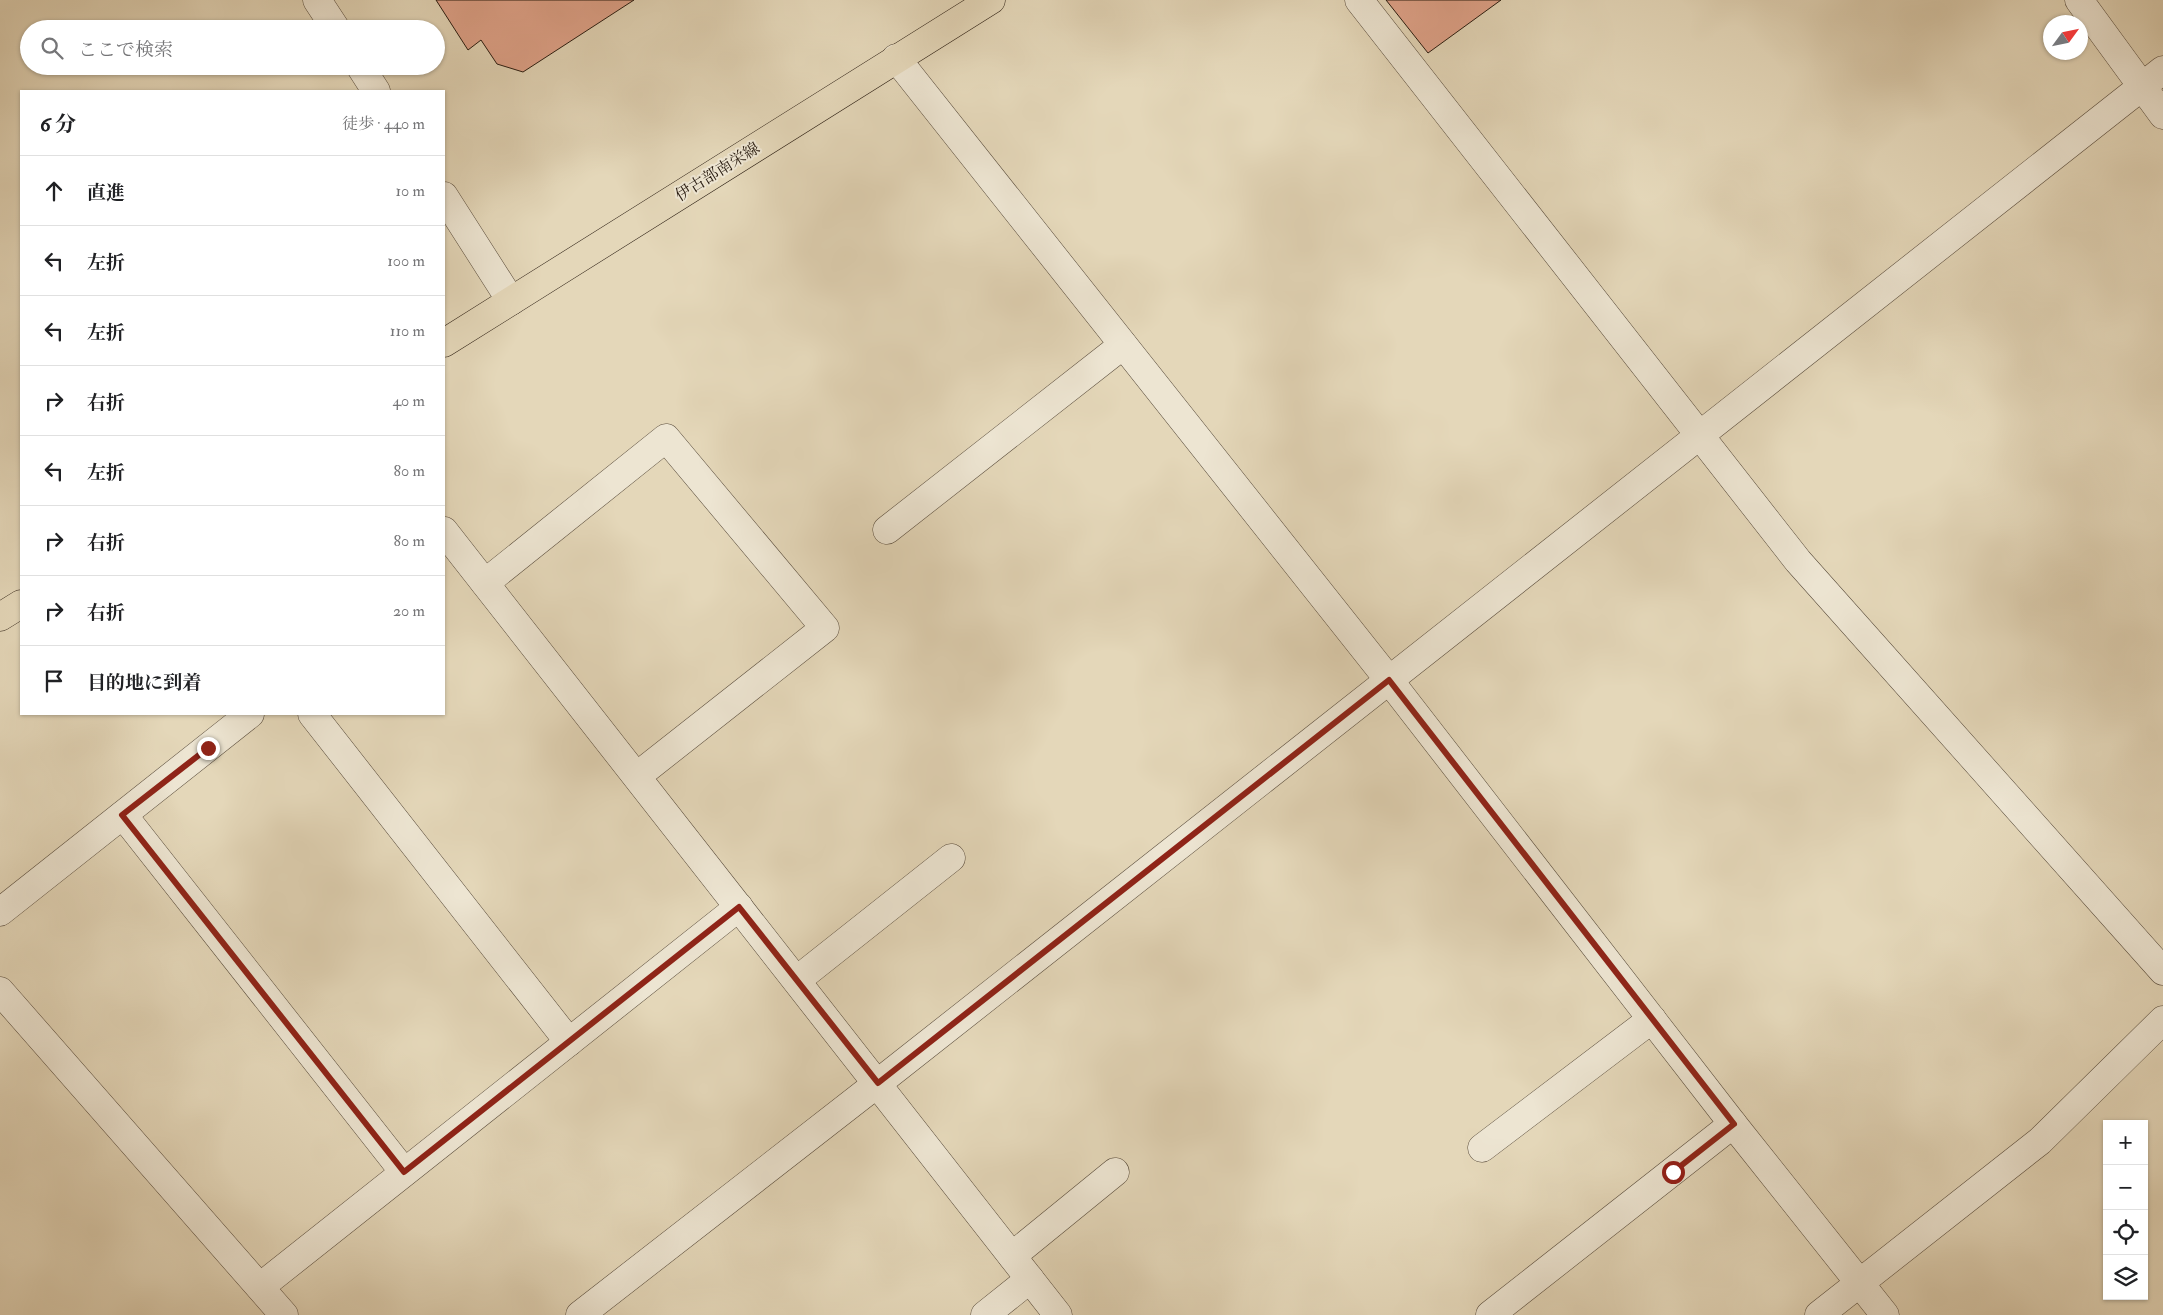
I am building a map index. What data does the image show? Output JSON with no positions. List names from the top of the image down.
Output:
{
  "streets": {
    "main road": ["伊古部南栄線"]
  },
  "north": "top right",
  "page": {
    "search": "ここで検索",
    "heading": ["6 分", "徒歩 · 440 m"],
    "list": [
      ["直進", "10 m"],
      ["左折", "100 m"],
      ["左折", "110 m"],
      ["右折", "40 m"],
      ["左折", "80 m"],
      ["右折", "80 m"],
      ["右折", "20 m"],
      "目的地に到着"
    ],
    "map_buttons": ["+", "−"]
  }
}
